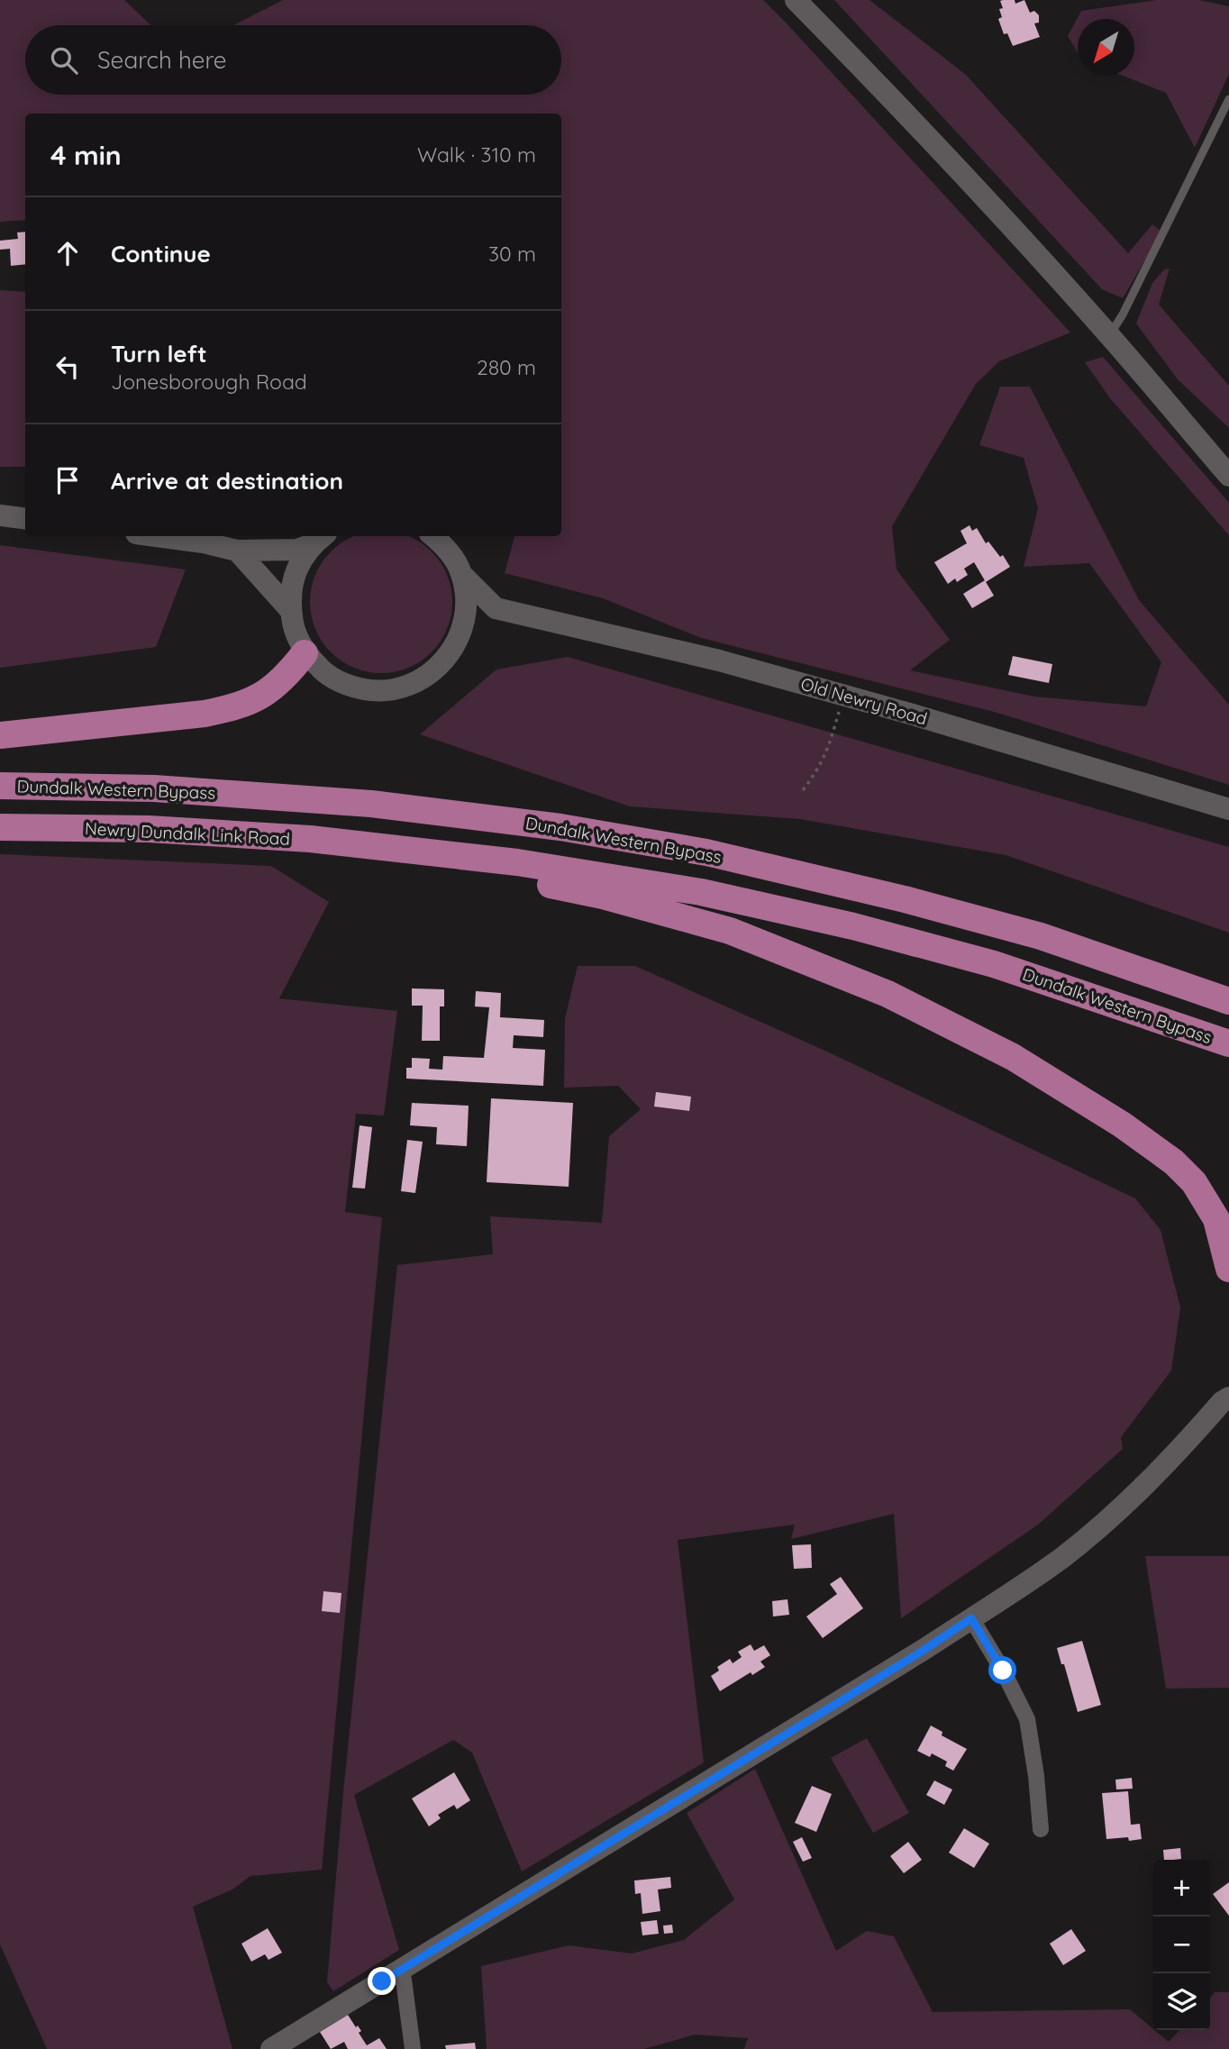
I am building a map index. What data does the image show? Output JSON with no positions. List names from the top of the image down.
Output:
{
  "streets": {
    "highway": ["Dundalk Western Bypass", "Newry Dundalk Link Road"],
    "main road": ["Old Newry Road"]
  },
  "crossings": [
    ["Dundalk Western Bypass", "Newry Dundalk Link Road"]
  ],
  "north": "bottom left",
  "page": {
    "search": "Search here",
    "heading": ["4 min", "Walk · 310 m"],
    "list": [
      ["Continue", "30 m"],
      ["Turn left", "Jonesborough Road", "280 m"],
      "Arrive at destination"
    ],
    "map_buttons": ["+", "−"]
  }
}
